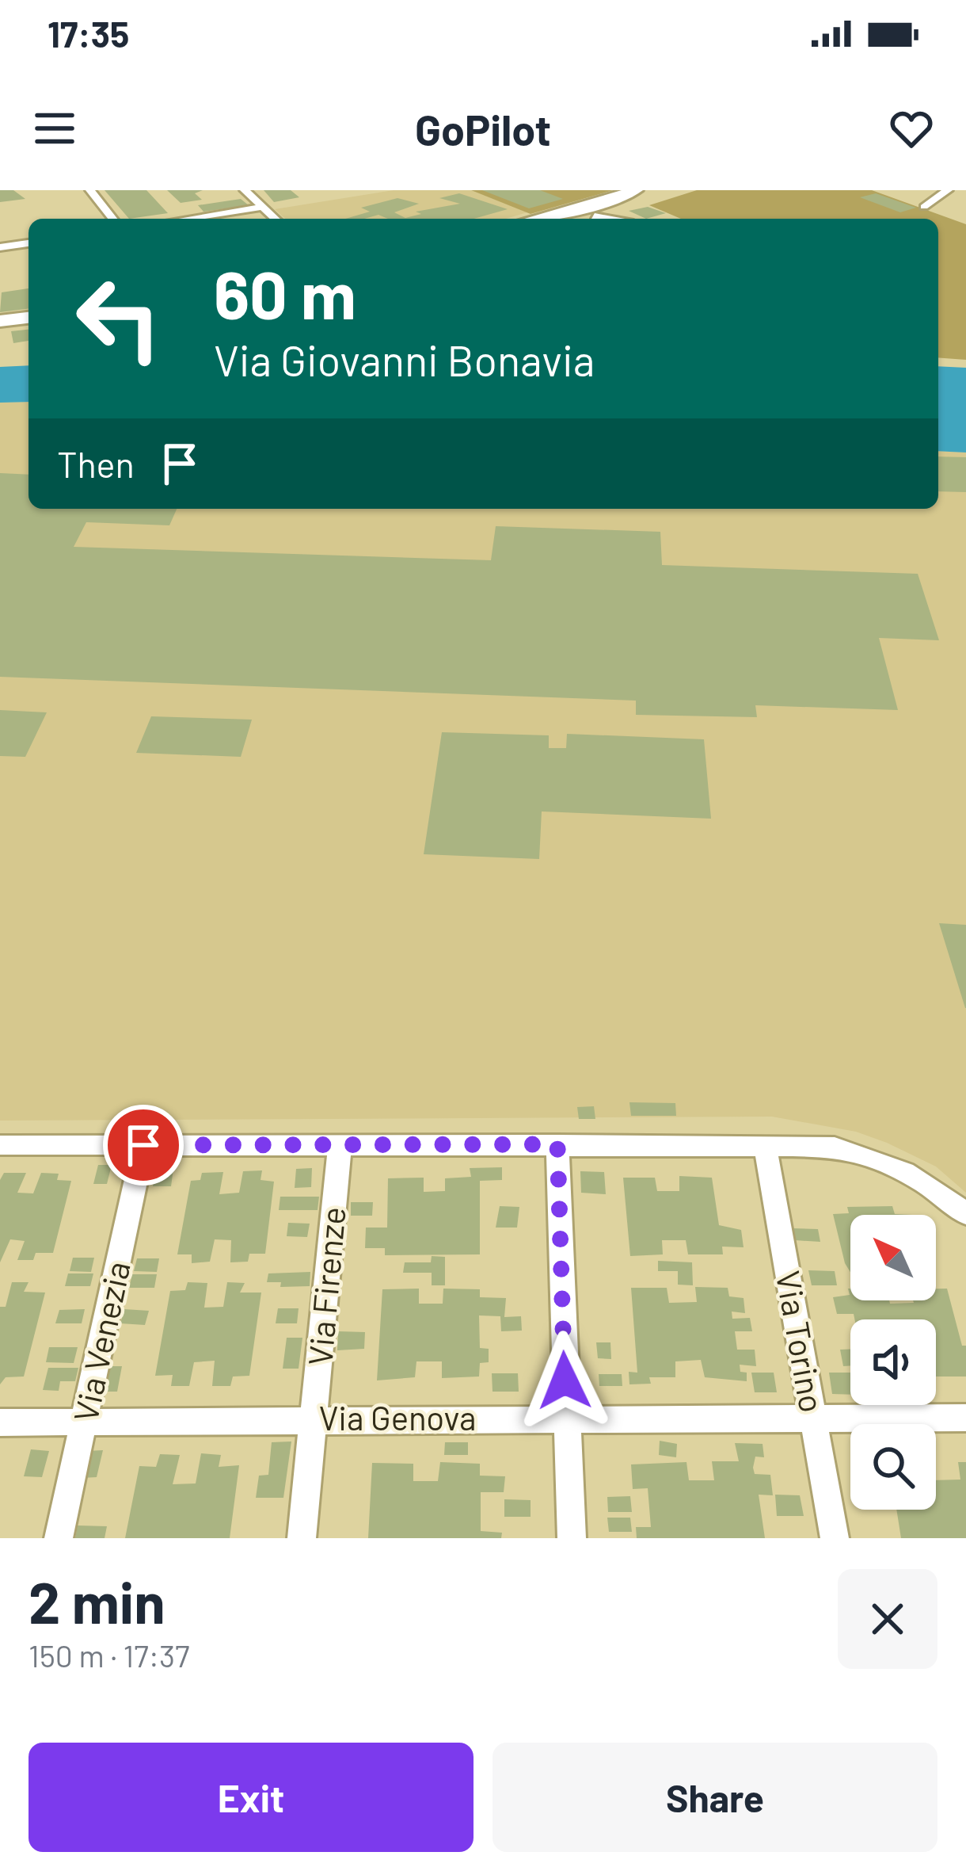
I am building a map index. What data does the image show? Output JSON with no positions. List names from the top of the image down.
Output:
{
  "streets": {
    "street": [
      "Via Firenze",
      "Via Venezia",
      "Via Torino",
      "Via Genova"
    ]
  },
  "crossings": [
    ["Via Firenze", "Via Genova"],
    ["Via Venezia", "Via Genova"],
    ["Via Torino", "Via Genova"]
  ],
  "north": "top left",
  "page": {
    "status": "17:35",
    "header": "GoPilot",
    "turn": ["60 m", "Via Giovanni Bonavia"],
    "then": "Then",
    "heading": ["2 min", "150 m · 17:37"],
    "buttons": ["Exit", "Share"]
  }
}
